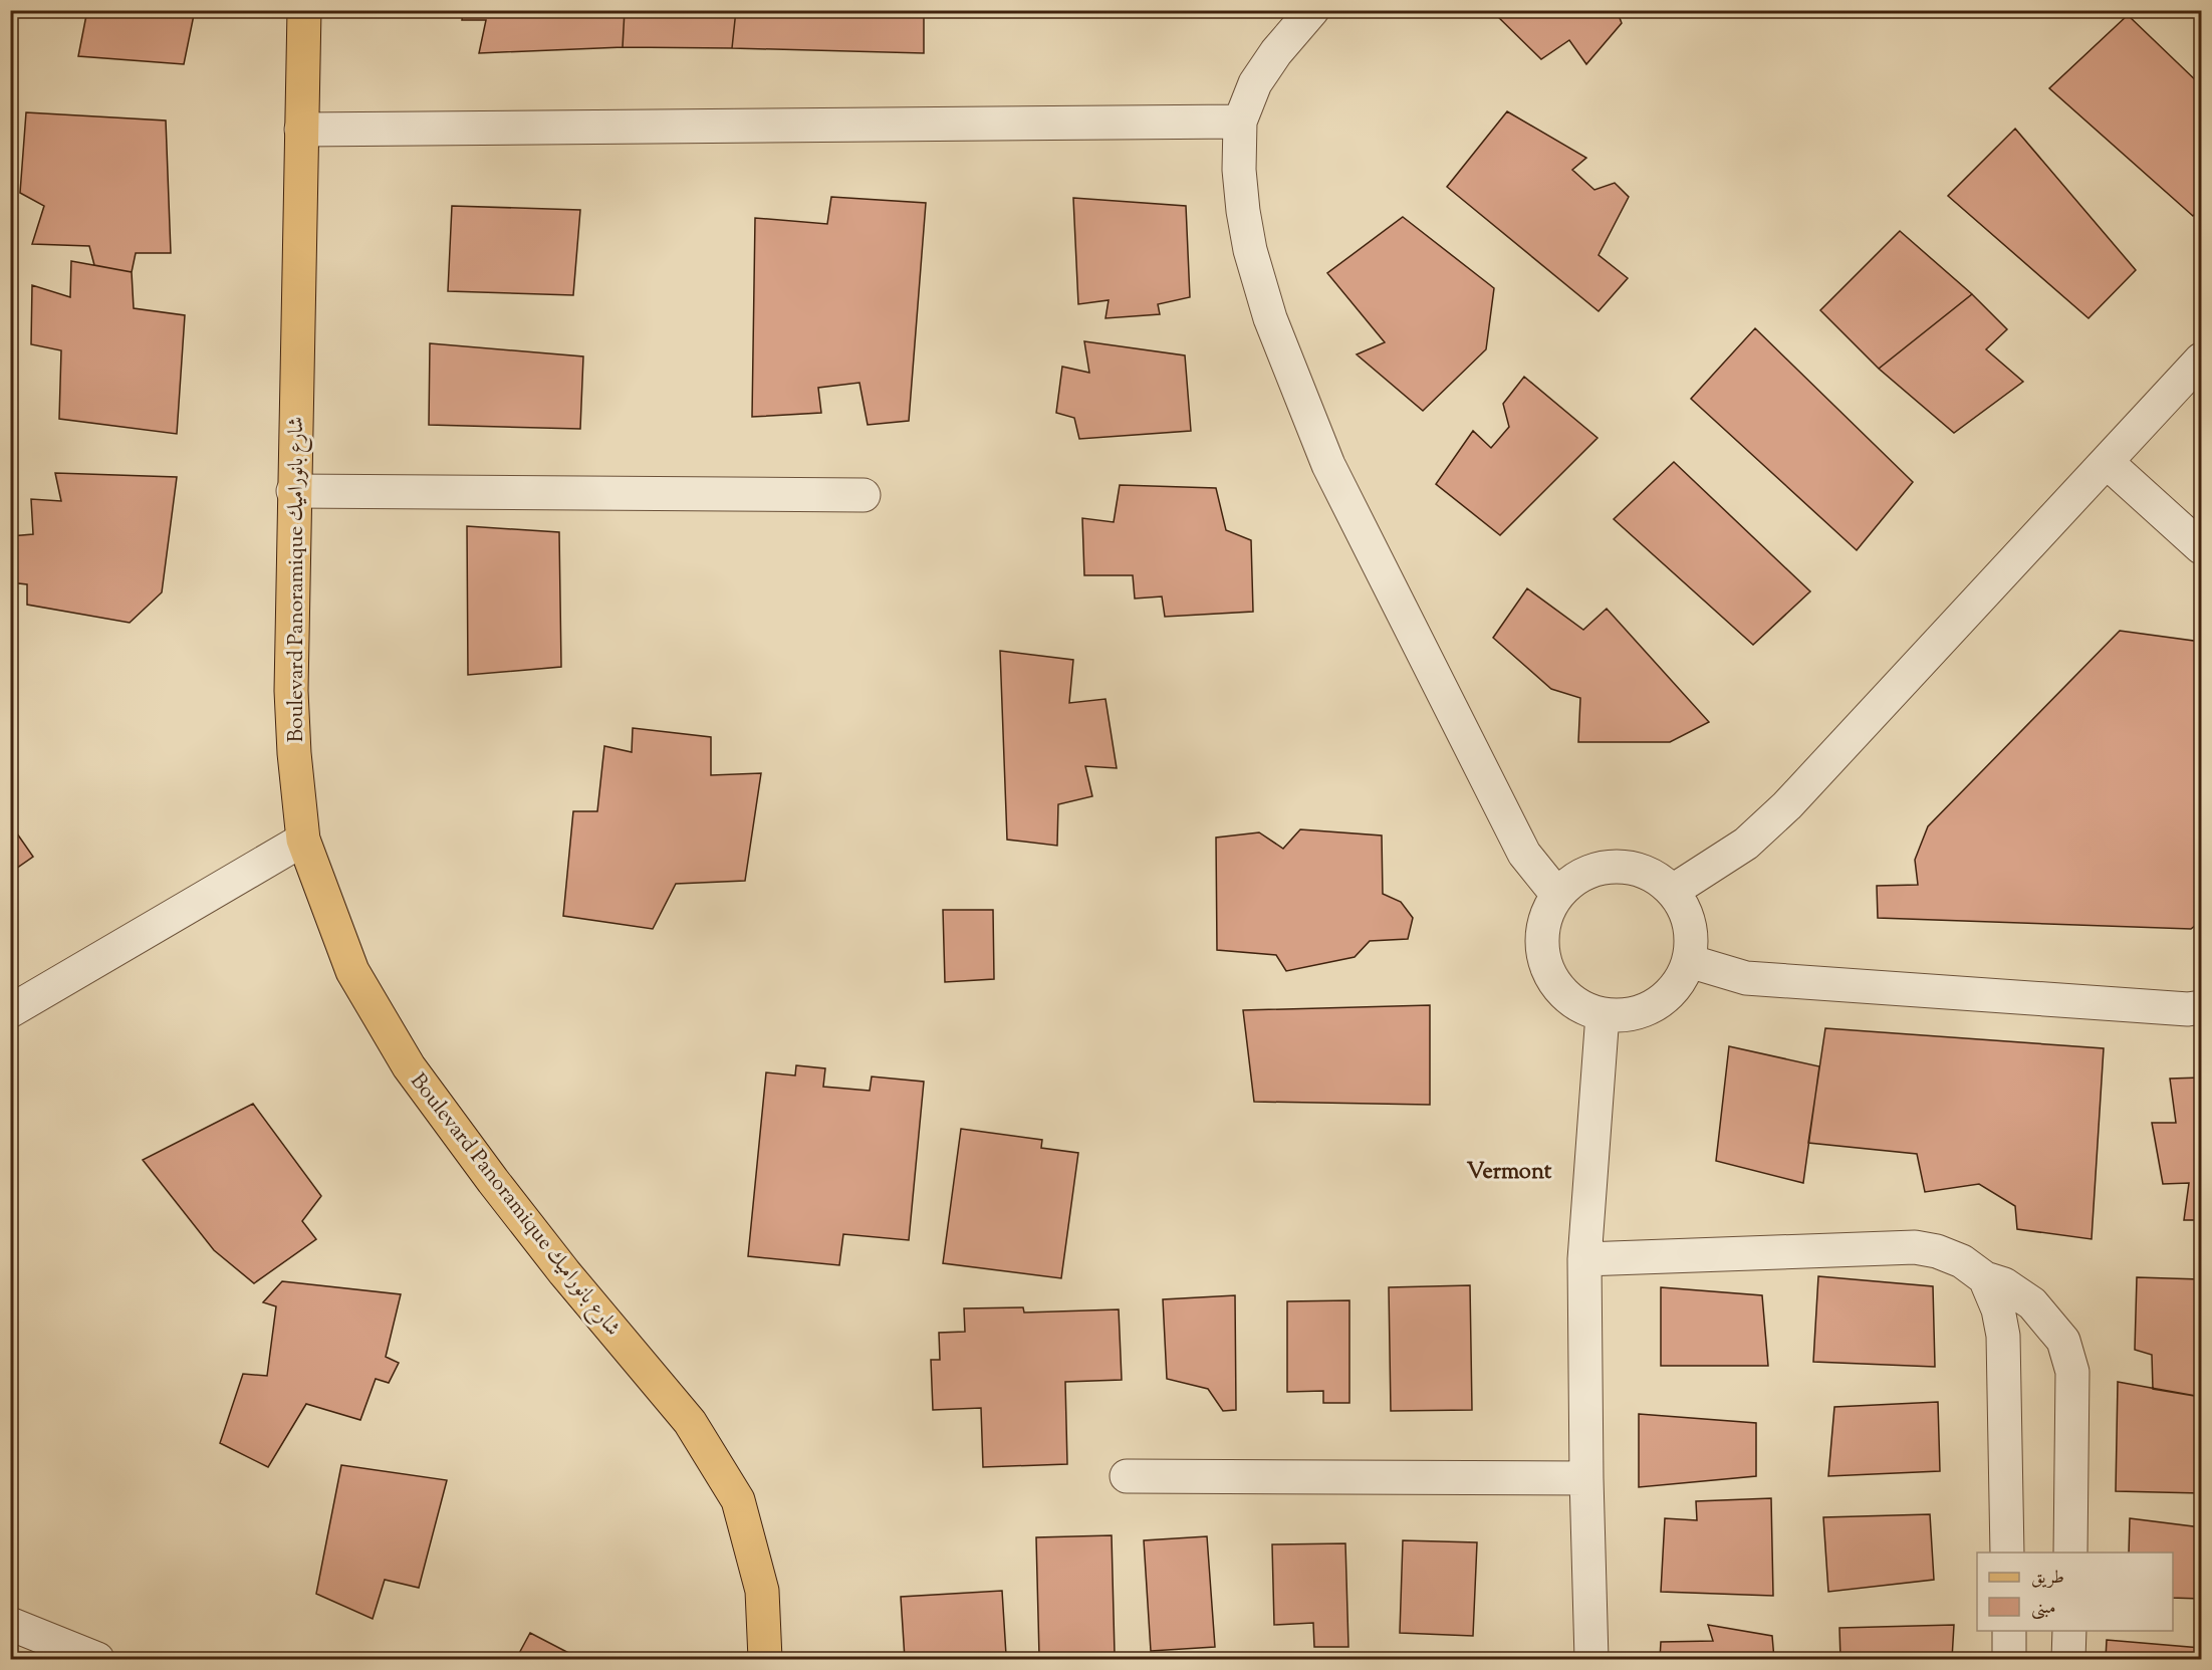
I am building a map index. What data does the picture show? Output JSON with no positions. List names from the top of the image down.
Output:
{
  "streets": {
    "main road": ["Boulevard Panoramique شارع بانوراميك"]
  },
  "districts": ["Vermont"],
  "legend": ["طريق", "مبنى"]
}
